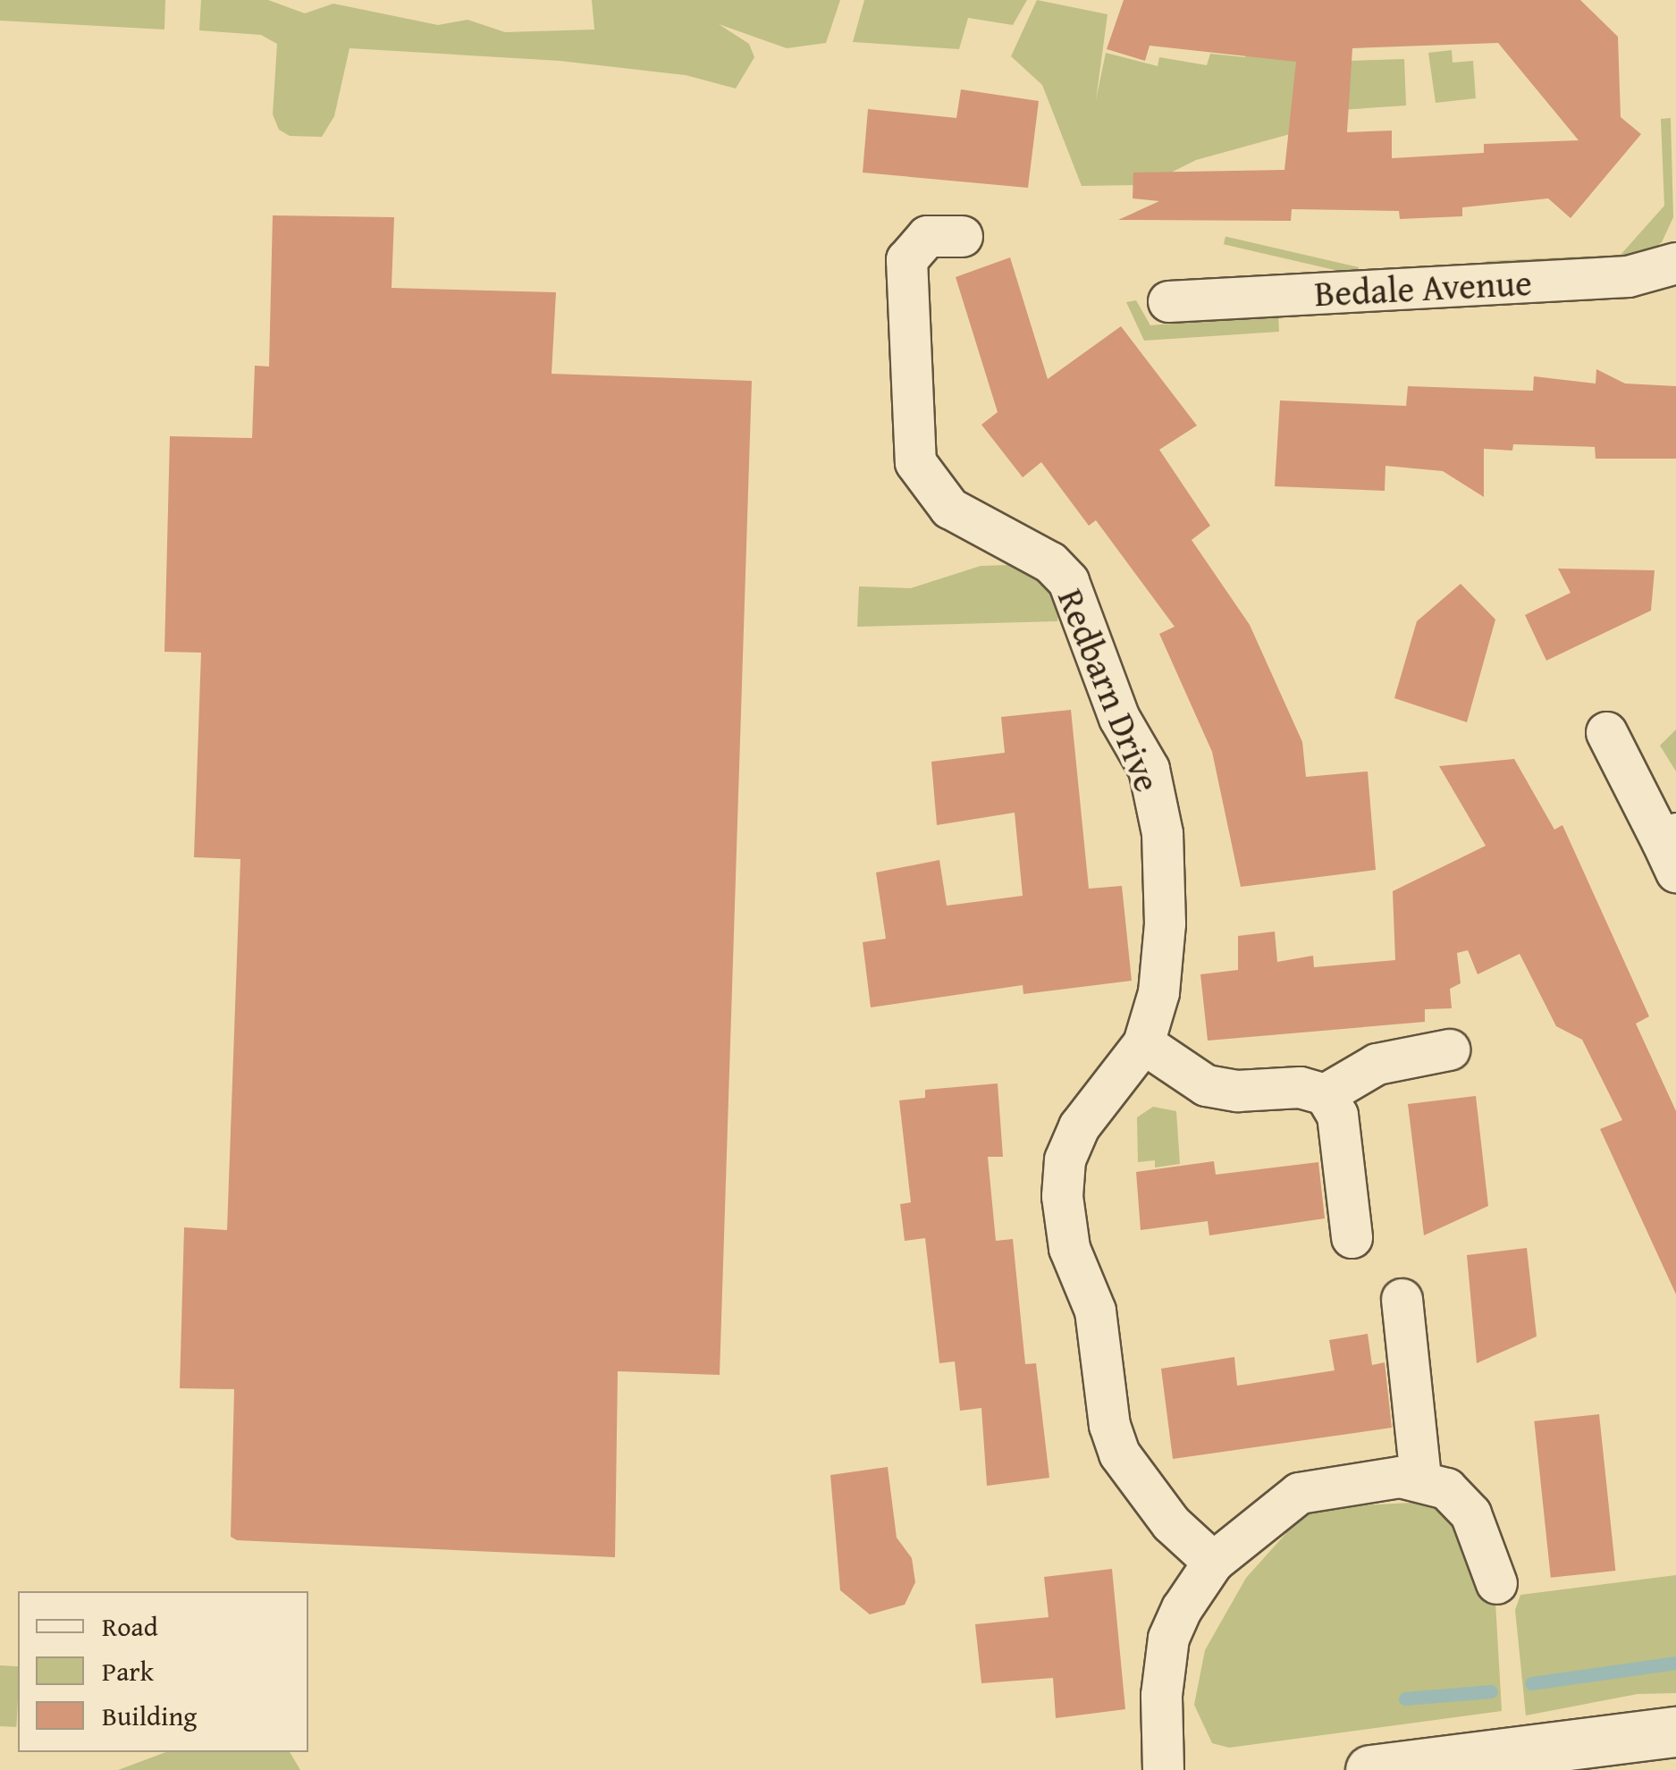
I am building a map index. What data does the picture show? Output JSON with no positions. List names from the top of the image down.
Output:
{
  "streets": {
    "street": ["Bedale Avenue", "Redbarn Drive"]
  },
  "legend": ["Road", "Park", "Building"]
}
